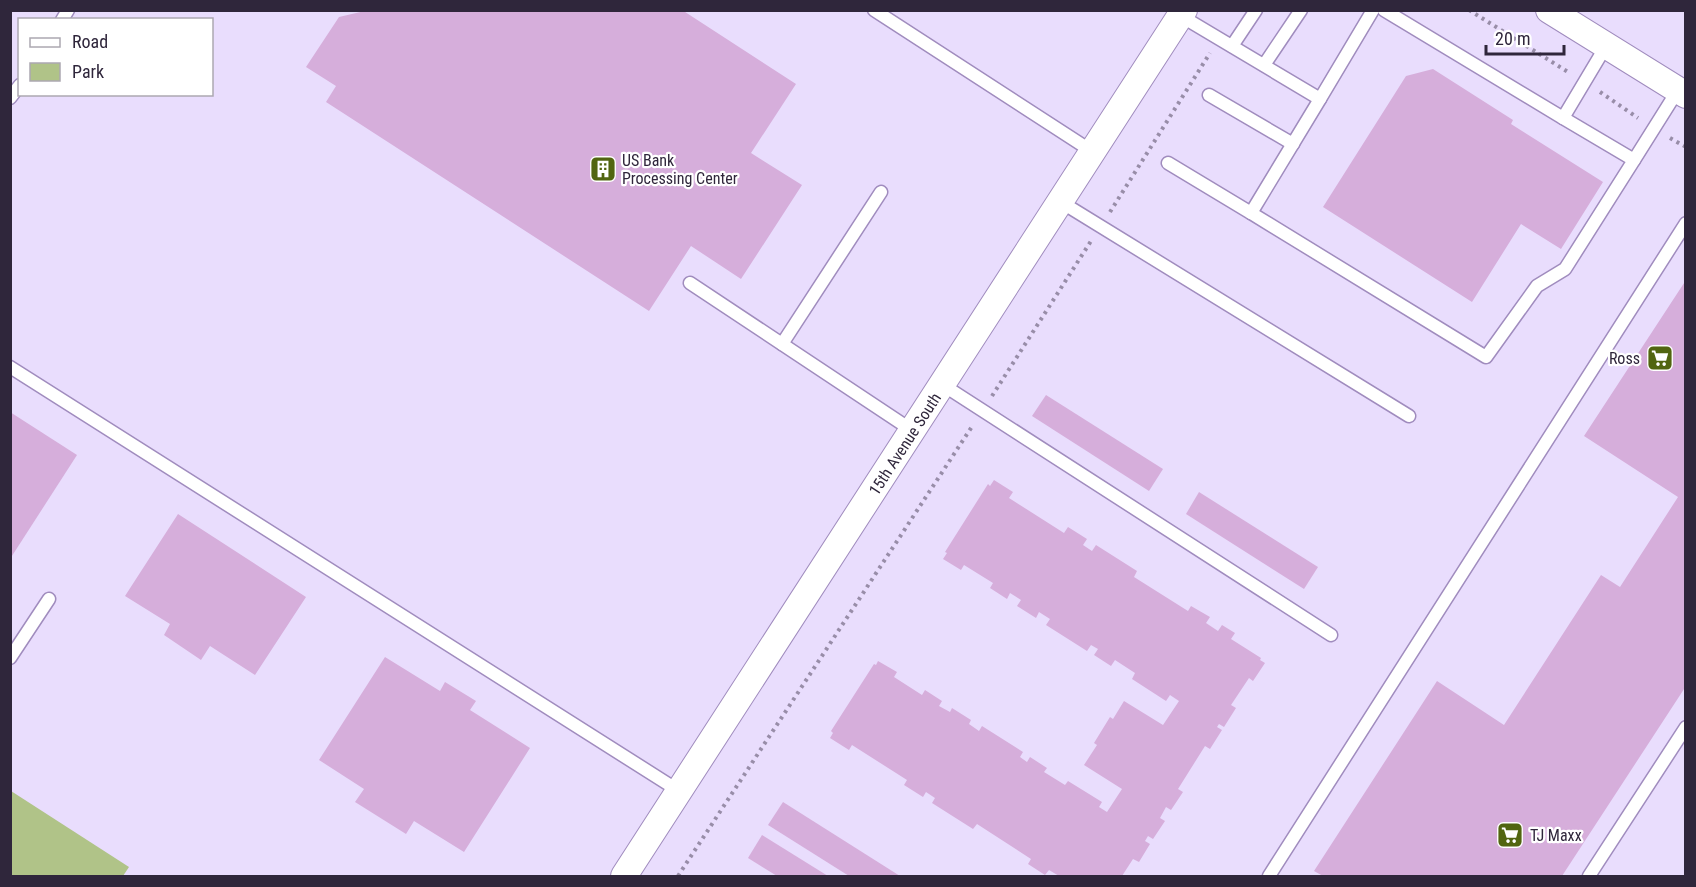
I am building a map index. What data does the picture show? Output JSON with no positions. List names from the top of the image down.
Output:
{
  "streets": {
    "street": ["15th Avenue South"]
  },
  "places": {
    "building": ["US Bank Processing Center"],
    "supermarket": ["Ross", "TJ Maxx"]
  },
  "legend": ["Road", "Park"],
  "scale_bar": "20 m"
}
